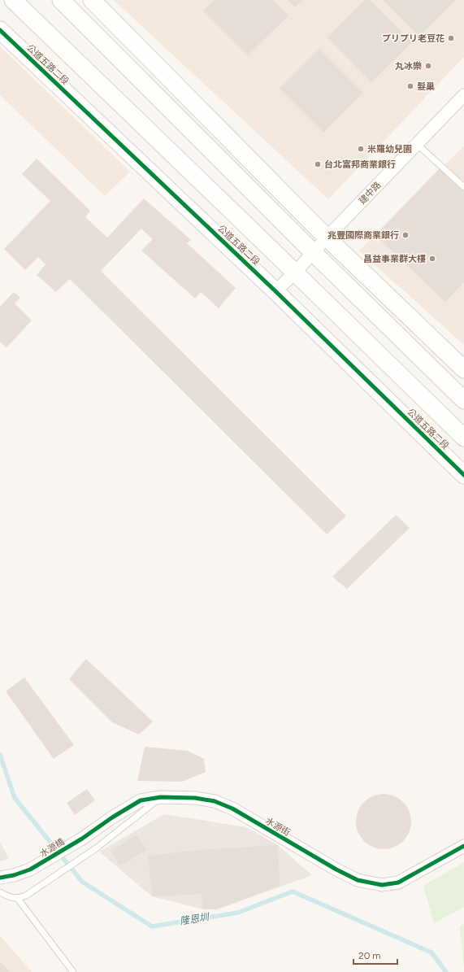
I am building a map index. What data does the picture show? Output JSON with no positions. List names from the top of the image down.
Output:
{
  "streets": {
    "street": [
      "公道五路二段",
      "建中路",
      "水源街",
      "水源橋"
    ]
  },
  "crossings": [
    ["公道五路二段", "建中路"],
    ["水源街", "水源橋"]
  ],
  "water": ["隆恩圳"],
  "places": [
    "プリプリ老豆花",
    "丸冰樂",
    "髮巢",
    "米羅幼兒園",
    "台北富邦商業銀行",
    "兆豐國際商業銀行",
    "昌益事業群大樓"
  ],
  "scale_bar": "20 m"
}
